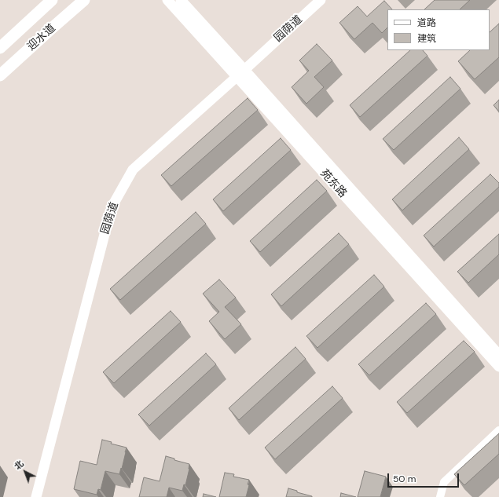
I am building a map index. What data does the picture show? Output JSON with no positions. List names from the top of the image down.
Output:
{
  "streets": {
    "main road": ["迎水道"],
    "street": ["园荫道", "苑东路"]
  },
  "crossings": [
    ["园荫道", "苑东路"]
  ],
  "legend": ["道路", "建筑"],
  "scale_bar": "50 m",
  "north": "top left"
}
